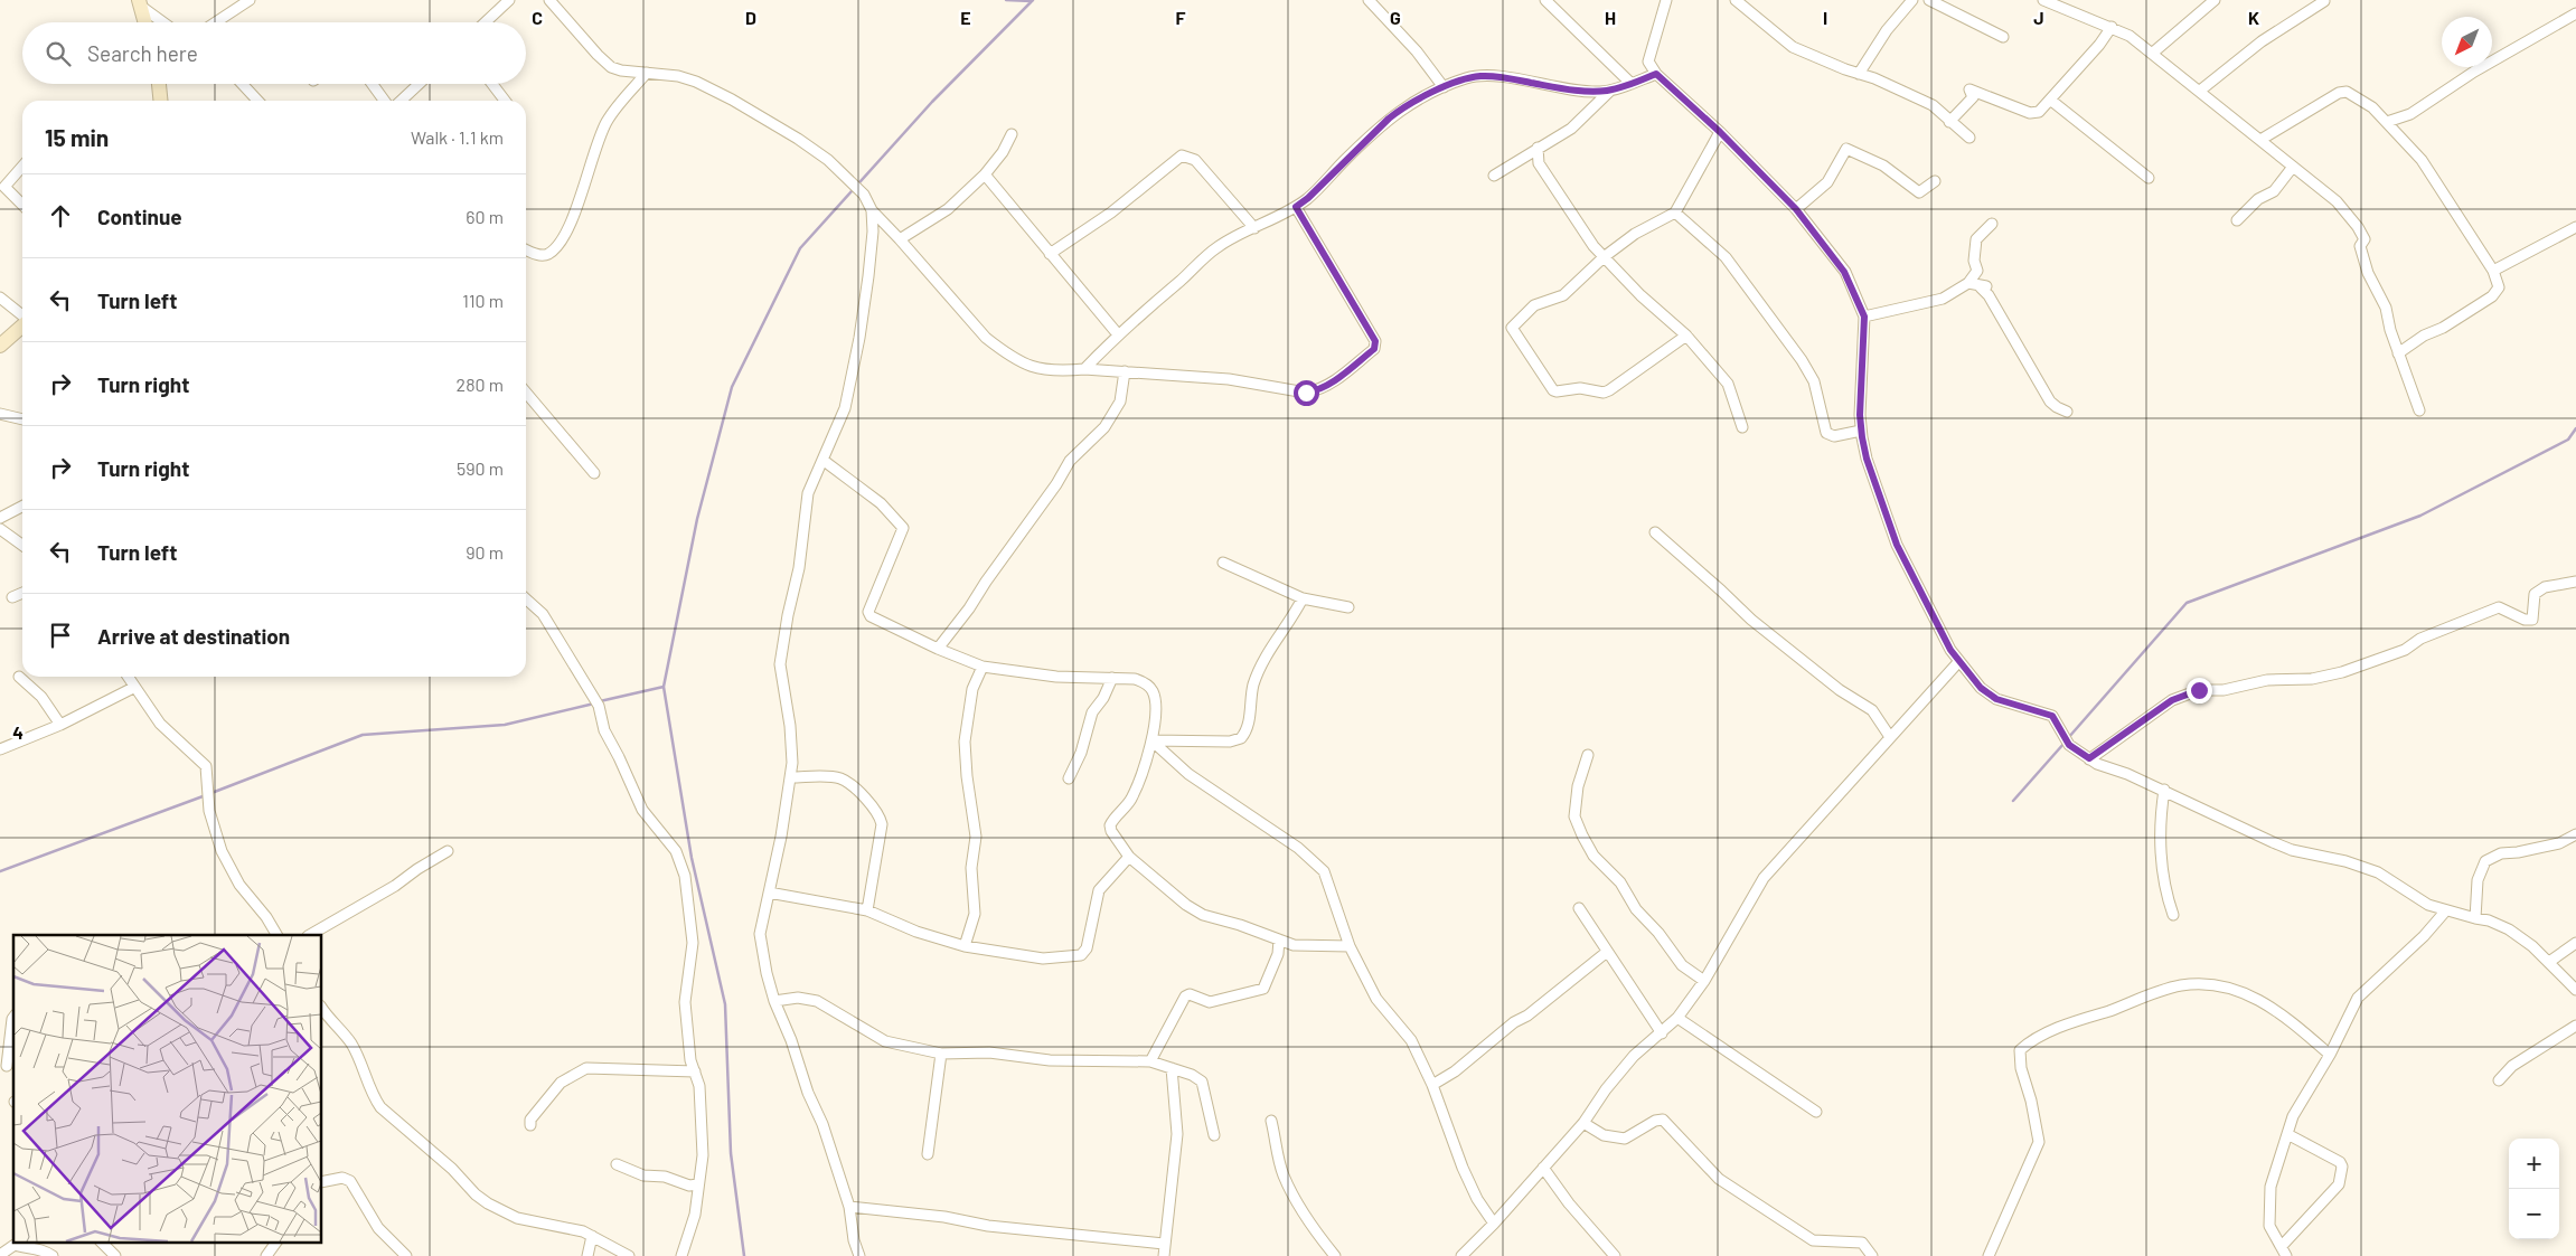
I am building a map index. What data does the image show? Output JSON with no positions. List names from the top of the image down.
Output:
{
  "north": "bottom left",
  "page": {
    "search": "Search here",
    "heading": ["15 min", "Walk · 1.1 km"],
    "list": [
      ["Continue", "60 m"],
      ["Turn left", "110 m"],
      ["Turn right", "280 m"],
      ["Turn right", "590 m"],
      ["Turn left", "90 m"],
      "Arrive at destination"
    ],
    "map_buttons": ["+", "−"]
  },
  "grid": {
    "columns": [
      "C",
      "D",
      "E",
      "F",
      "G",
      "H",
      "I",
      "J",
      "K"
    ],
    "rows": ["4"]
  }
}
